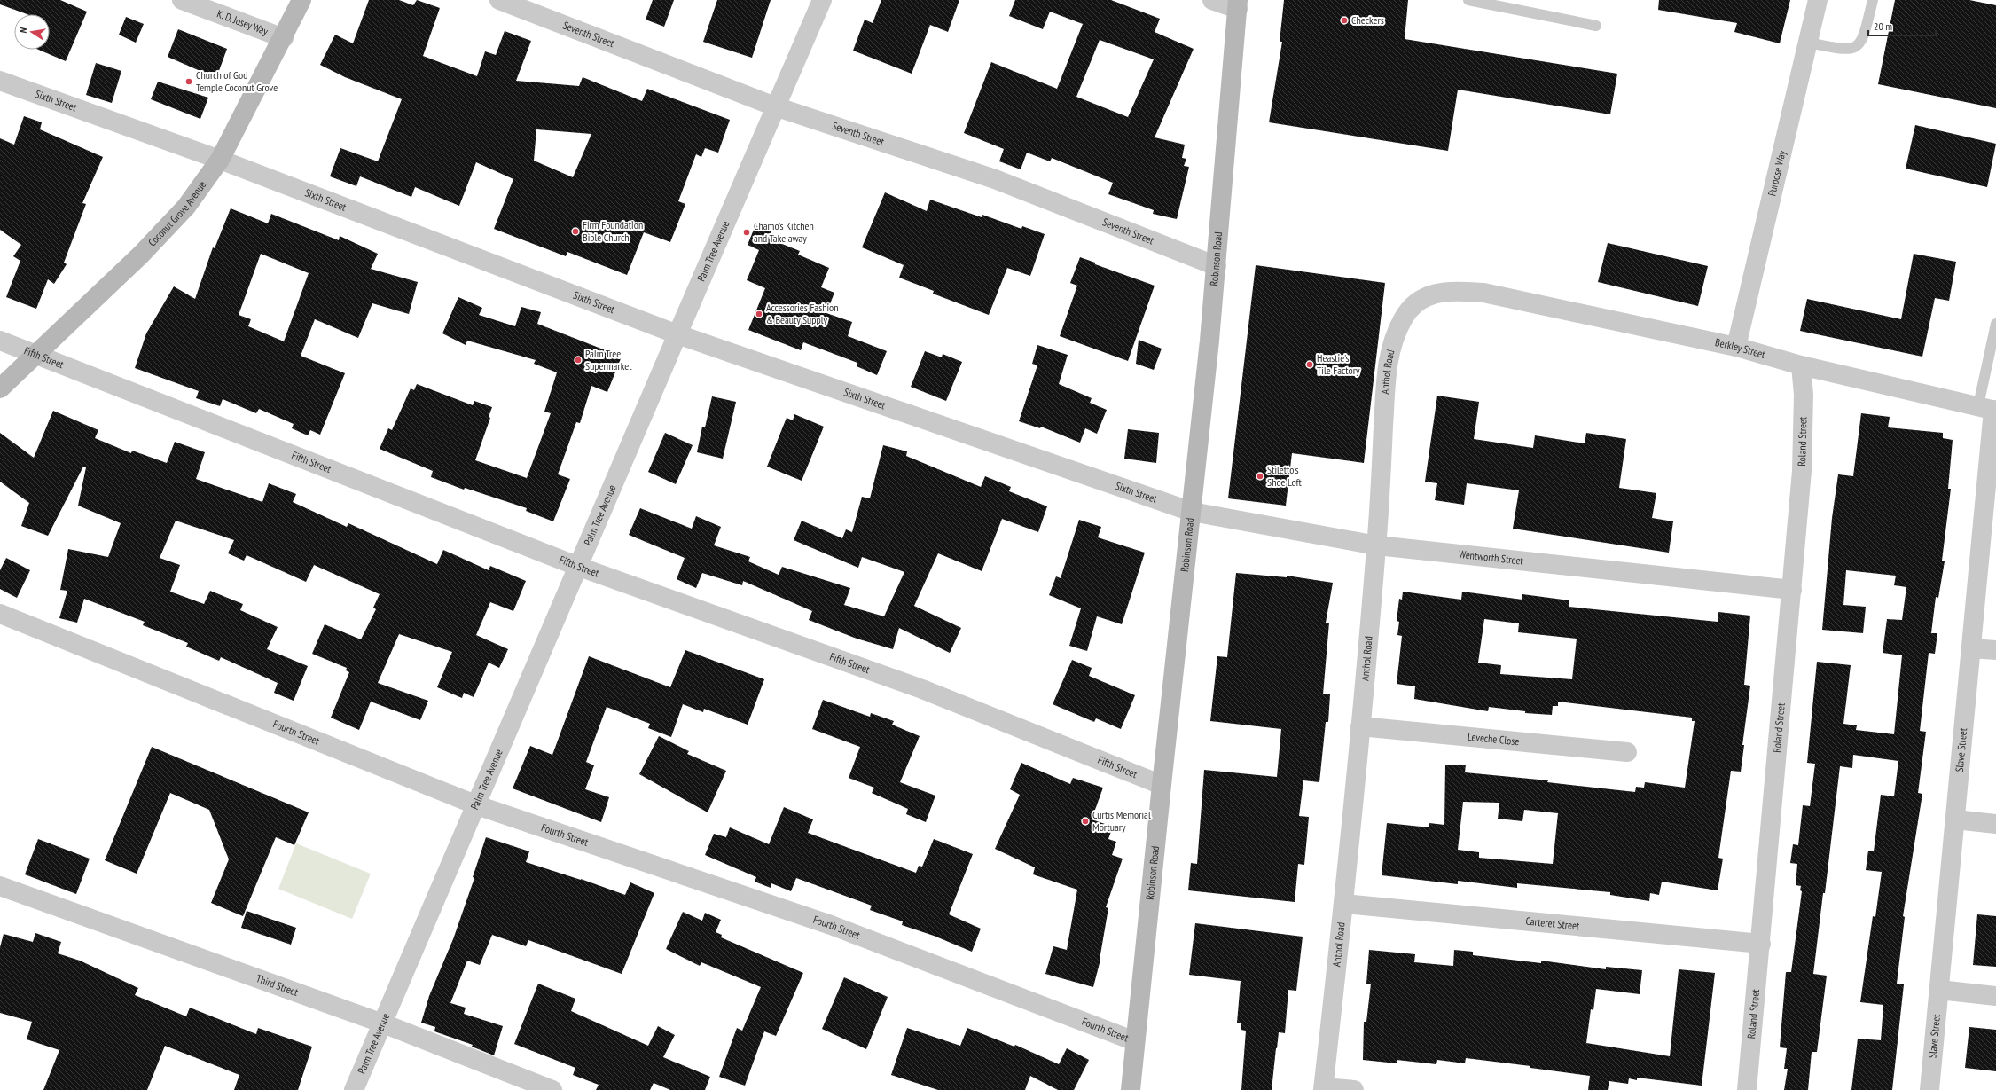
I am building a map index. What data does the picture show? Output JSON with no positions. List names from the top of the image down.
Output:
{
  "streets": {
    "main road": ["Coconut Grove Avenue", "Robinson Road"],
    "street": [
      "K. D. Josey Way",
      "Seventh Street",
      "Sixth Street",
      "Purpose Way",
      "Palm Tree Avenue",
      "Berkley Street",
      "Fifth Street",
      "Anthol Road",
      "Roland Street",
      "Wentworth Street",
      "Fourth Street",
      "Leveche Close",
      "Slave Street",
      "Carteret Street",
      "Third Street"
    ]
  },
  "crossings": [
    ["K. D. Josey Way", "Coconut Grove Avenue"],
    ["Seventh Street", "Palm Tree Avenue"],
    ["Seventh Street", "Robinson Road"],
    ["Sixth Street", "Coconut Grove Avenue"],
    ["Sixth Street", "Palm Tree Avenue"],
    ["Sixth Street", "Robinson Road"],
    ["Sixth Street", "Wentworth Street"],
    ["Purpose Way", "Berkley Street"],
    ["Coconut Grove Avenue", "Fifth Street"],
    ["Palm Tree Avenue", "Fifth Street"],
    ["Palm Tree Avenue", "Fourth Street"],
    ["Palm Tree Avenue", "Third Street"],
    ["Robinson Road", "Fifth Street"],
    ["Robinson Road", "Wentworth Street"],
    ["Robinson Road", "Fourth Street"],
    ["Berkley Street", "Anthol Road"],
    ["Berkley Street", "Roland Street"],
    ["Berkley Street", "Slave Street"],
    ["Anthol Road", "Wentworth Street"],
    ["Anthol Road", "Leveche Close"],
    ["Anthol Road", "Carteret Street"],
    ["Roland Street", "Wentworth Street"],
    ["Roland Street", "Carteret Street"]
  ],
  "places": [
    "Checkers",
    "Church of God Temple Coconut Grove",
    "Firm Foundation Bible Church",
    "Chamo's Kitchen and Take away",
    "Accessories Fashion & Beauty Supply",
    "Palm Tree Supermarket",
    "Heastie's Tile Factory",
    "Stiletto's Shoe Loft",
    "Curtis Memorial Mortuary"
  ],
  "scale_bar": "20 m",
  "north": "left"
}
